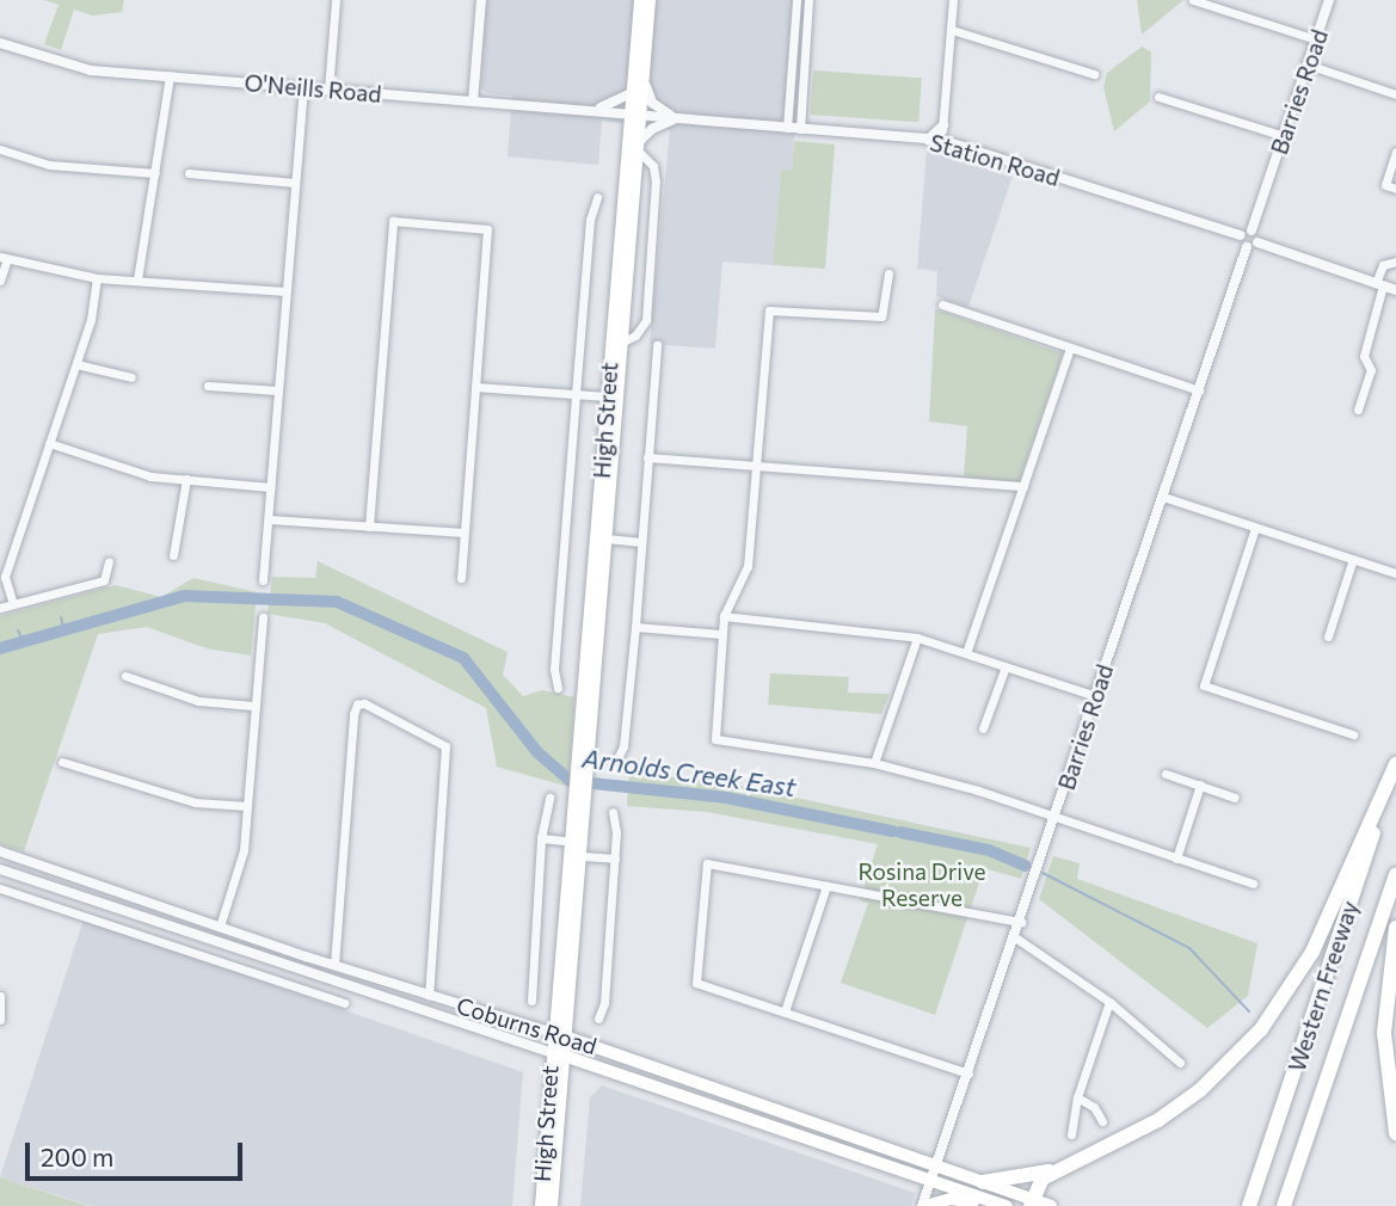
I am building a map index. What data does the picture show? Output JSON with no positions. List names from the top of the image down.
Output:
{
  "streets": {
    "highway": ["Western Freeway"],
    "main road": ["High Street", "Coburns Road"],
    "street": ["O'Neills Road", "Barries Road", "Station Road"]
  },
  "crossings": [
    ["O'Neills Road", "Station Road"],
    ["O'Neills Road", "High Street"],
    ["Barries Road", "Coburns Road"],
    ["Station Road", "High Street"],
    ["High Street", "Coburns Road"]
  ],
  "water": ["Arnolds Creek East"],
  "parks": ["Rosina Drive Reserve"],
  "scale_bar": "200 m"
}
